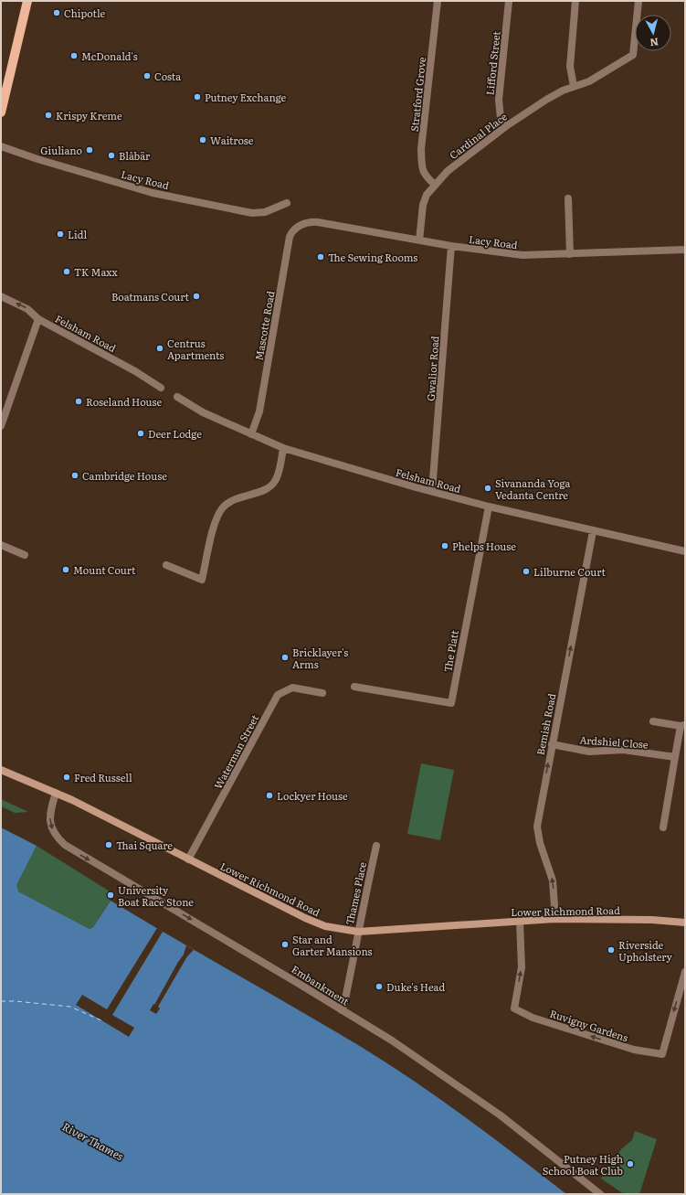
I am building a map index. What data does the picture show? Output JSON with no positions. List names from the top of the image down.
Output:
{
  "streets": {
    "main road": ["Lower Richmond Road"],
    "street": [
      "Lifford Street",
      "Stratford Grove",
      "Cardinal Place",
      "Lacy Road",
      "Mascotte Road",
      "Felsham Road",
      "Gwalior Road",
      "The Platt",
      "Bemish Road",
      "Ardshiel Close",
      "Waterman Street",
      "Thames Place",
      "Embankment",
      "Ruvigny Gardens"
    ]
  },
  "crossings": [
    ["Lifford Street", "Cardinal Place"],
    ["Stratford Grove", "Cardinal Place"],
    ["Cardinal Place", "Lacy Road"],
    ["Lacy Road", "Mascotte Road"],
    ["Lacy Road", "Gwalior Road"],
    ["Mascotte Road", "Felsham Road"],
    ["Felsham Road", "Gwalior Road"],
    ["Felsham Road", "The Platt"],
    ["Felsham Road", "Bemish Road"],
    ["Bemish Road", "Ardshiel Close"],
    ["Bemish Road", "Lower Richmond Road"],
    ["Waterman Street", "Lower Richmond Road"],
    ["Lower Richmond Road", "Thames Place"],
    ["Lower Richmond Road", "Embankment"],
    ["Lower Richmond Road", "Ruvigny Gardens"],
    ["Thames Place", "Embankment"]
  ],
  "one_way": ["Bemish Road", "Embankment"],
  "water": ["River Thames"],
  "places": [
    "Chipotle",
    "McDonald's",
    "Costa",
    "Putney Exchange",
    "Krispy Kreme",
    "Waitrose",
    "Giuliano",
    "Blåbär",
    "Lidl",
    "The Sewing Rooms",
    "TK Maxx",
    "Boatmans Court",
    "Centrus Apartments",
    "Roseland House",
    "Deer Lodge",
    "Cambridge House",
    "Sivananda Yoga Vedanta Centre",
    "Phelps House",
    "Mount Court",
    "Lilburne Court",
    "Bricklayer's Arms",
    "Fred Russell",
    "Lockyer House",
    "Thai Square",
    "University Boat Race Stone",
    "Star and Garter Mansions",
    "Riverside Upholstery",
    "Duke's Head",
    "Putney High School Boat Club"
  ],
  "north": "bottom"
}
